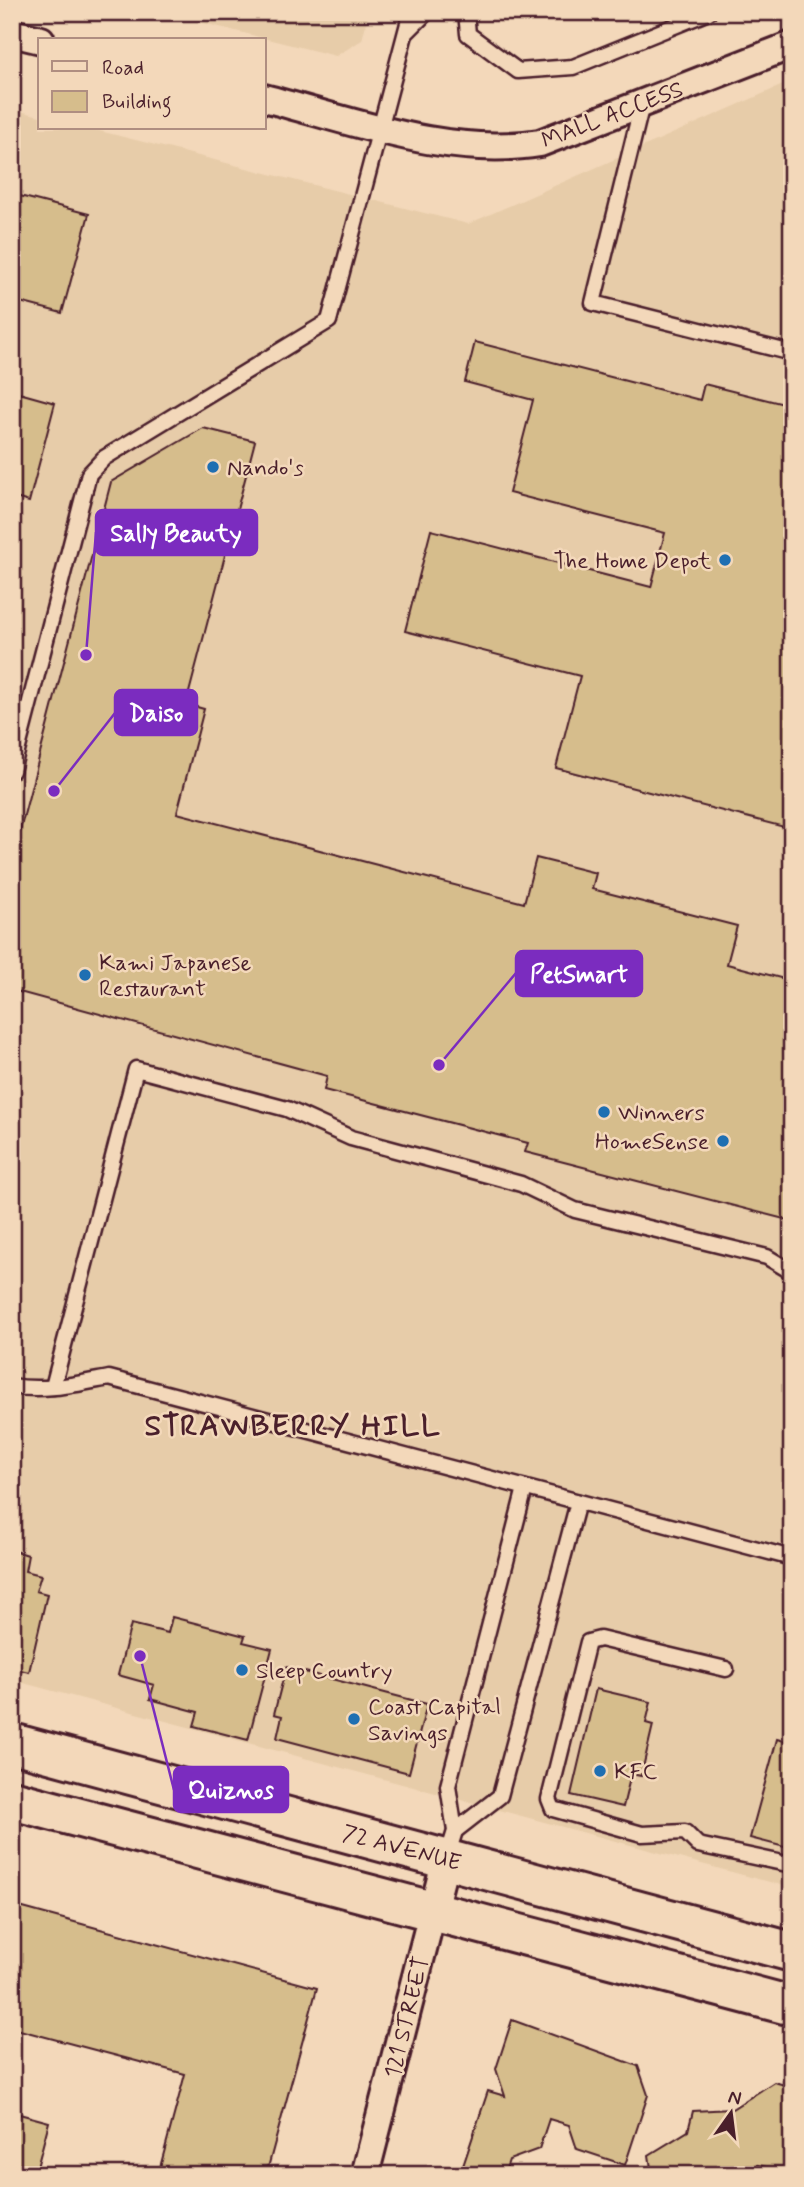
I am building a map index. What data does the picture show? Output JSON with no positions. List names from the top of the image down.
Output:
{
  "streets": {
    "main road": ["72 AVENUE"],
    "street": ["MALL ACCESS", "121 STREET"]
  },
  "crossings": [
    ["72 AVENUE", "121 STREET"]
  ],
  "districts": ["STRAWBERRY HILL"],
  "places": [
    "Nando's",
    "The Home Depot",
    "Sally Beauty",
    "Daiso",
    "Kami Japanese Restaurant",
    "PetSmart",
    "Winners",
    "HomeSense",
    "Quiznos",
    "Sleep Country",
    "Coast Capital Savings",
    "KFC"
  ],
  "legend": ["Road", "Building"],
  "north": "top"
}
